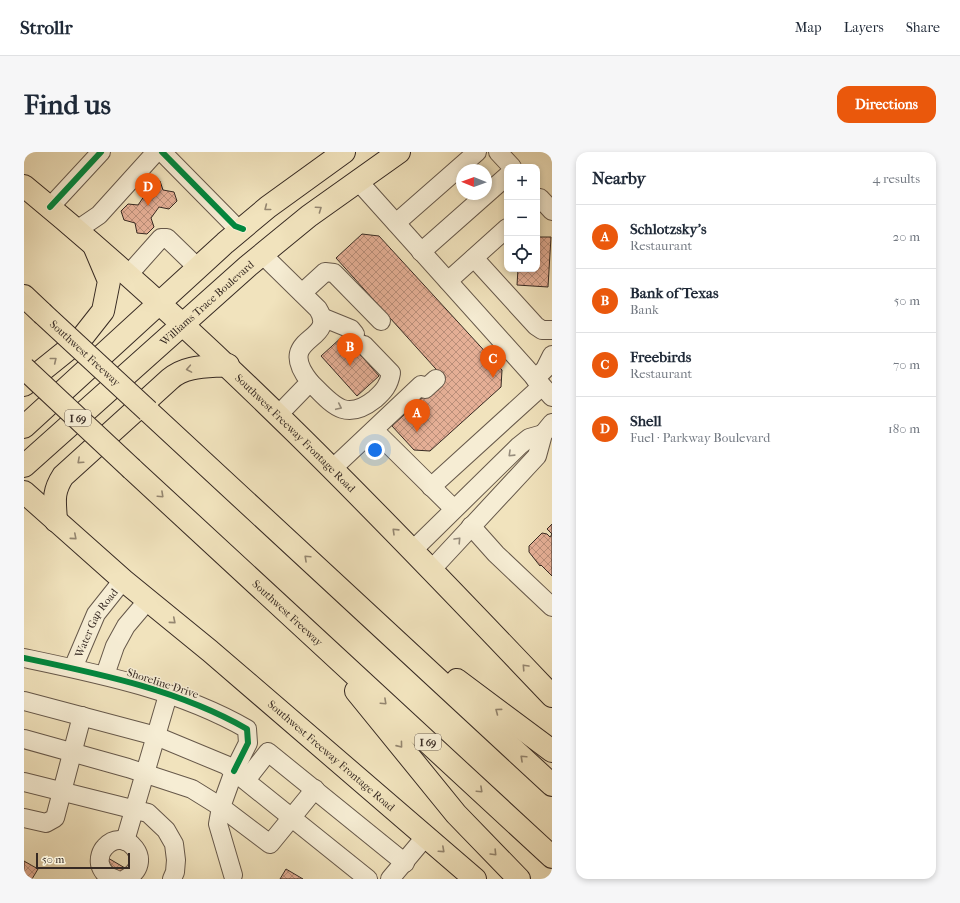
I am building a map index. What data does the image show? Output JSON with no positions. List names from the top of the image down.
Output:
{
  "streets": {
    "main road": [
      "Williams Trace Boulevard",
      "Southwest Freeway",
      "I 69",
      "Southwest Freeway Frontage Road"
    ],
    "street": ["Water Gap Road", "Shoreline Drive"]
  },
  "crossings": [
    ["Williams Trace Boulevard", "Southwest Freeway Frontage Road"],
    ["Southwest Freeway Frontage Road", "Water Gap Road"],
    ["Water Gap Road", "Shoreline Drive"]
  ],
  "scale_bar": "50 m",
  "north": "left",
  "page": {
    "header": "Strollr",
    "nav": ["Map", "Layers", "Share"],
    "buttons": "Directions",
    "title": "Find us",
    "heading": ["Nearby", "4 results"],
    "map_buttons": ["+", "−"],
    "pins": [
      "D",
      "B",
      "C",
      "A"
    ],
    "list": [
      {
        "mark": "A",
        "name": "Schlotzsky's",
        "note": "Restaurant",
        "value": "20 m"
      },
      {
        "mark": "B",
        "name": "Bank of Texas",
        "note": "Bank",
        "value": "50 m"
      },
      {
        "mark": "C",
        "name": "Freebirds",
        "note": "Restaurant",
        "value": "70 m"
      },
      {
        "mark": "D",
        "name": "Shell",
        "note": "Fuel · Parkway Boulevard",
        "value": "180 m"
      }
    ],
    "scale": "50 m"
  }
}
